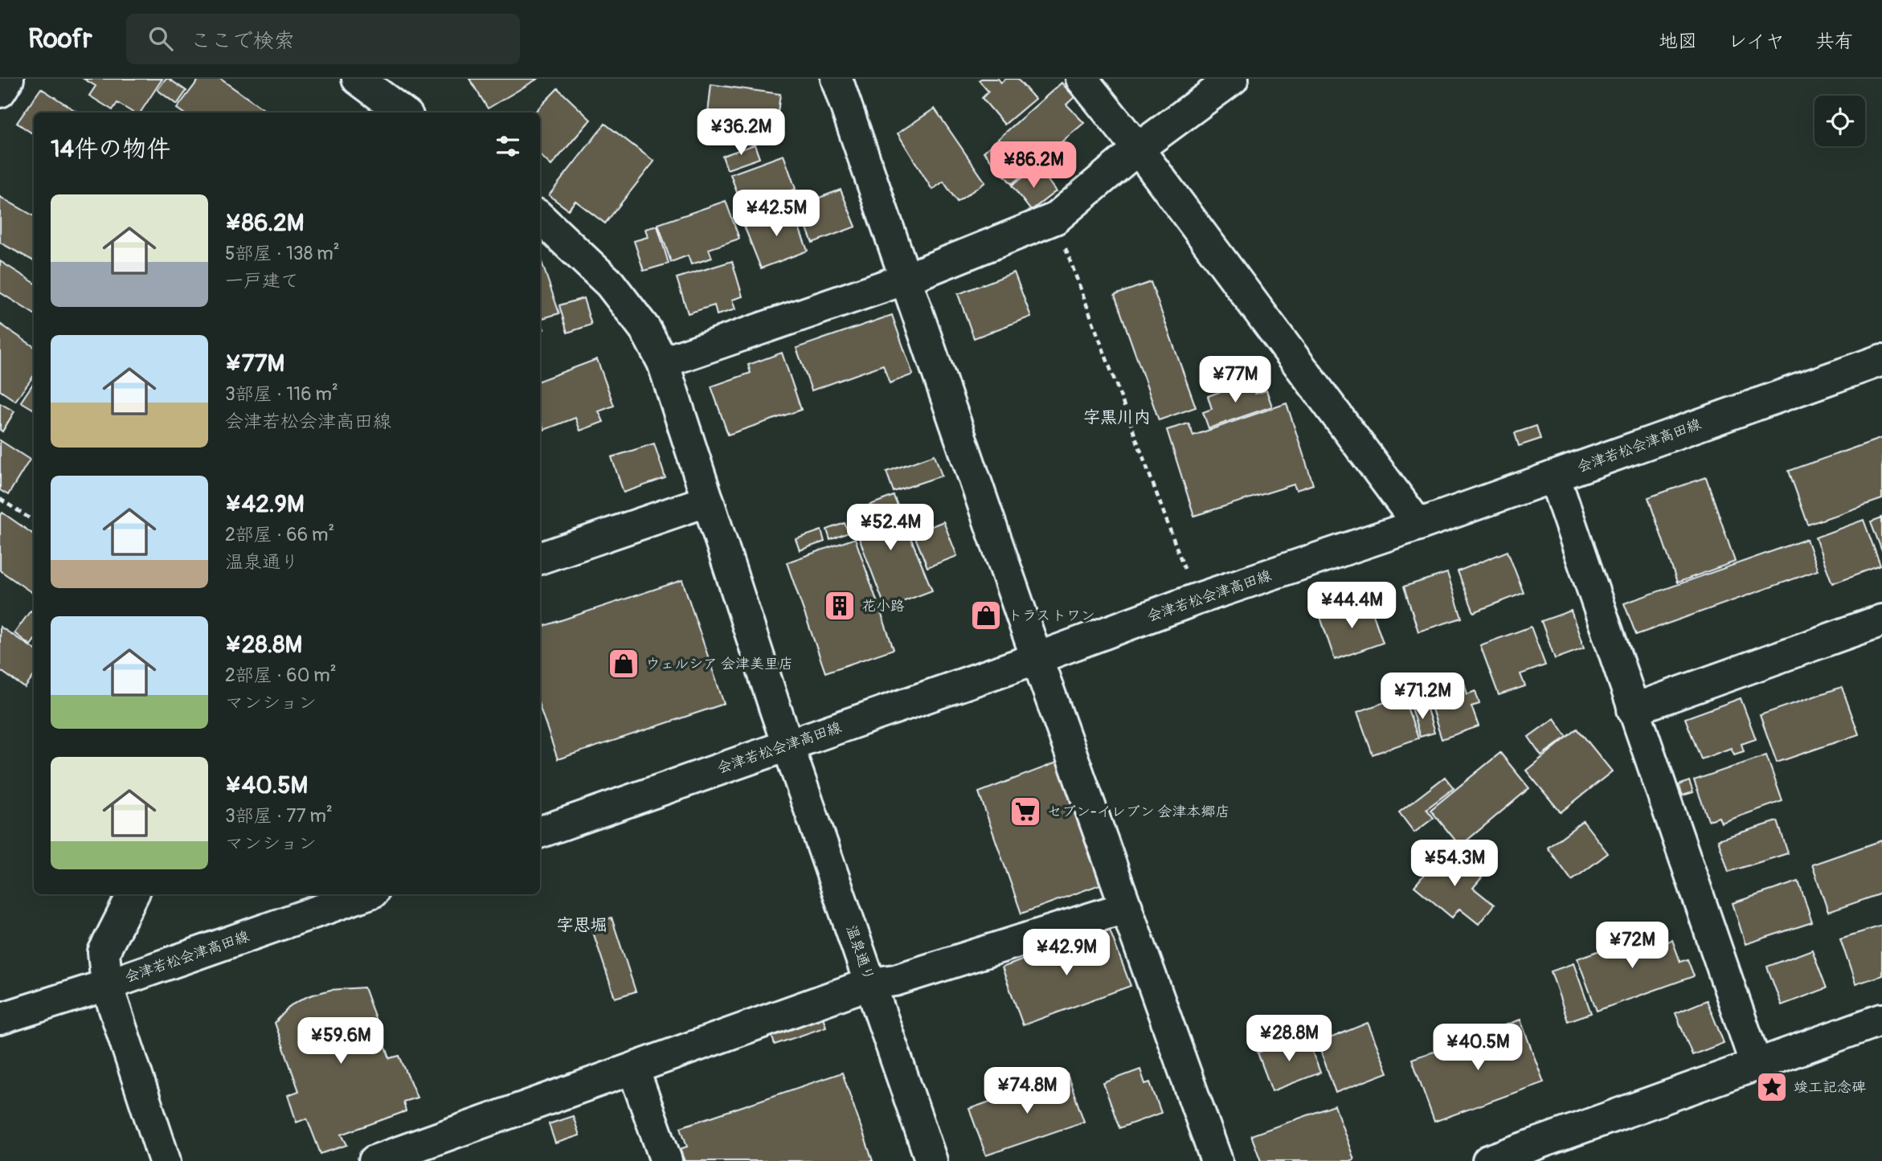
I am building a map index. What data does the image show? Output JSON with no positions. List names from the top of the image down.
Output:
{
  "streets": {
    "street": ["会津若松会津高田線", "温泉通り"]
  },
  "crossings": [
    ["会津若松会津高田線", "温泉通り"]
  ],
  "districts": ["字黒川内", "字思堀"],
  "places": {
    "building": ["花小路"],
    "shop": ["トラストワン", "ウェルシア 会津美里店"],
    "supermarket": ["セブン-イレブン 会津本郷店"],
    "place": ["竣工記念碑"]
  },
  "page": {
    "header": "Roofr",
    "search": "ここで検索",
    "nav": ["地図", "レイヤ", "共有"],
    "price": [
      "¥36.2M",
      "¥86.2M",
      "¥42.5M",
      "¥77M",
      "¥52.4M",
      "¥44.4M",
      "¥71.2M",
      "¥54.3M",
      "¥72M",
      "¥42.9M",
      "¥28.8M",
      "¥59.6M",
      "¥40.5M",
      "¥74.8M"
    ],
    "heading": "14件の物件",
    "list": [
      {
        "name": "¥86.2M",
        "note": "5部屋 · 138 m² · 一戸建て"
      },
      {
        "name": "¥77M",
        "note": "3部屋 · 116 m² · 会津若松会津高田線"
      },
      {
        "name": "¥42.9M",
        "note": "2部屋 · 66 m² · 温泉通り"
      },
      {
        "name": "¥28.8M",
        "note": "2部屋 · 60 m² · マンション"
      },
      {
        "name": "¥40.5M",
        "note": "3部屋 · 77 m² · マンション"
      }
    ]
  }
}
